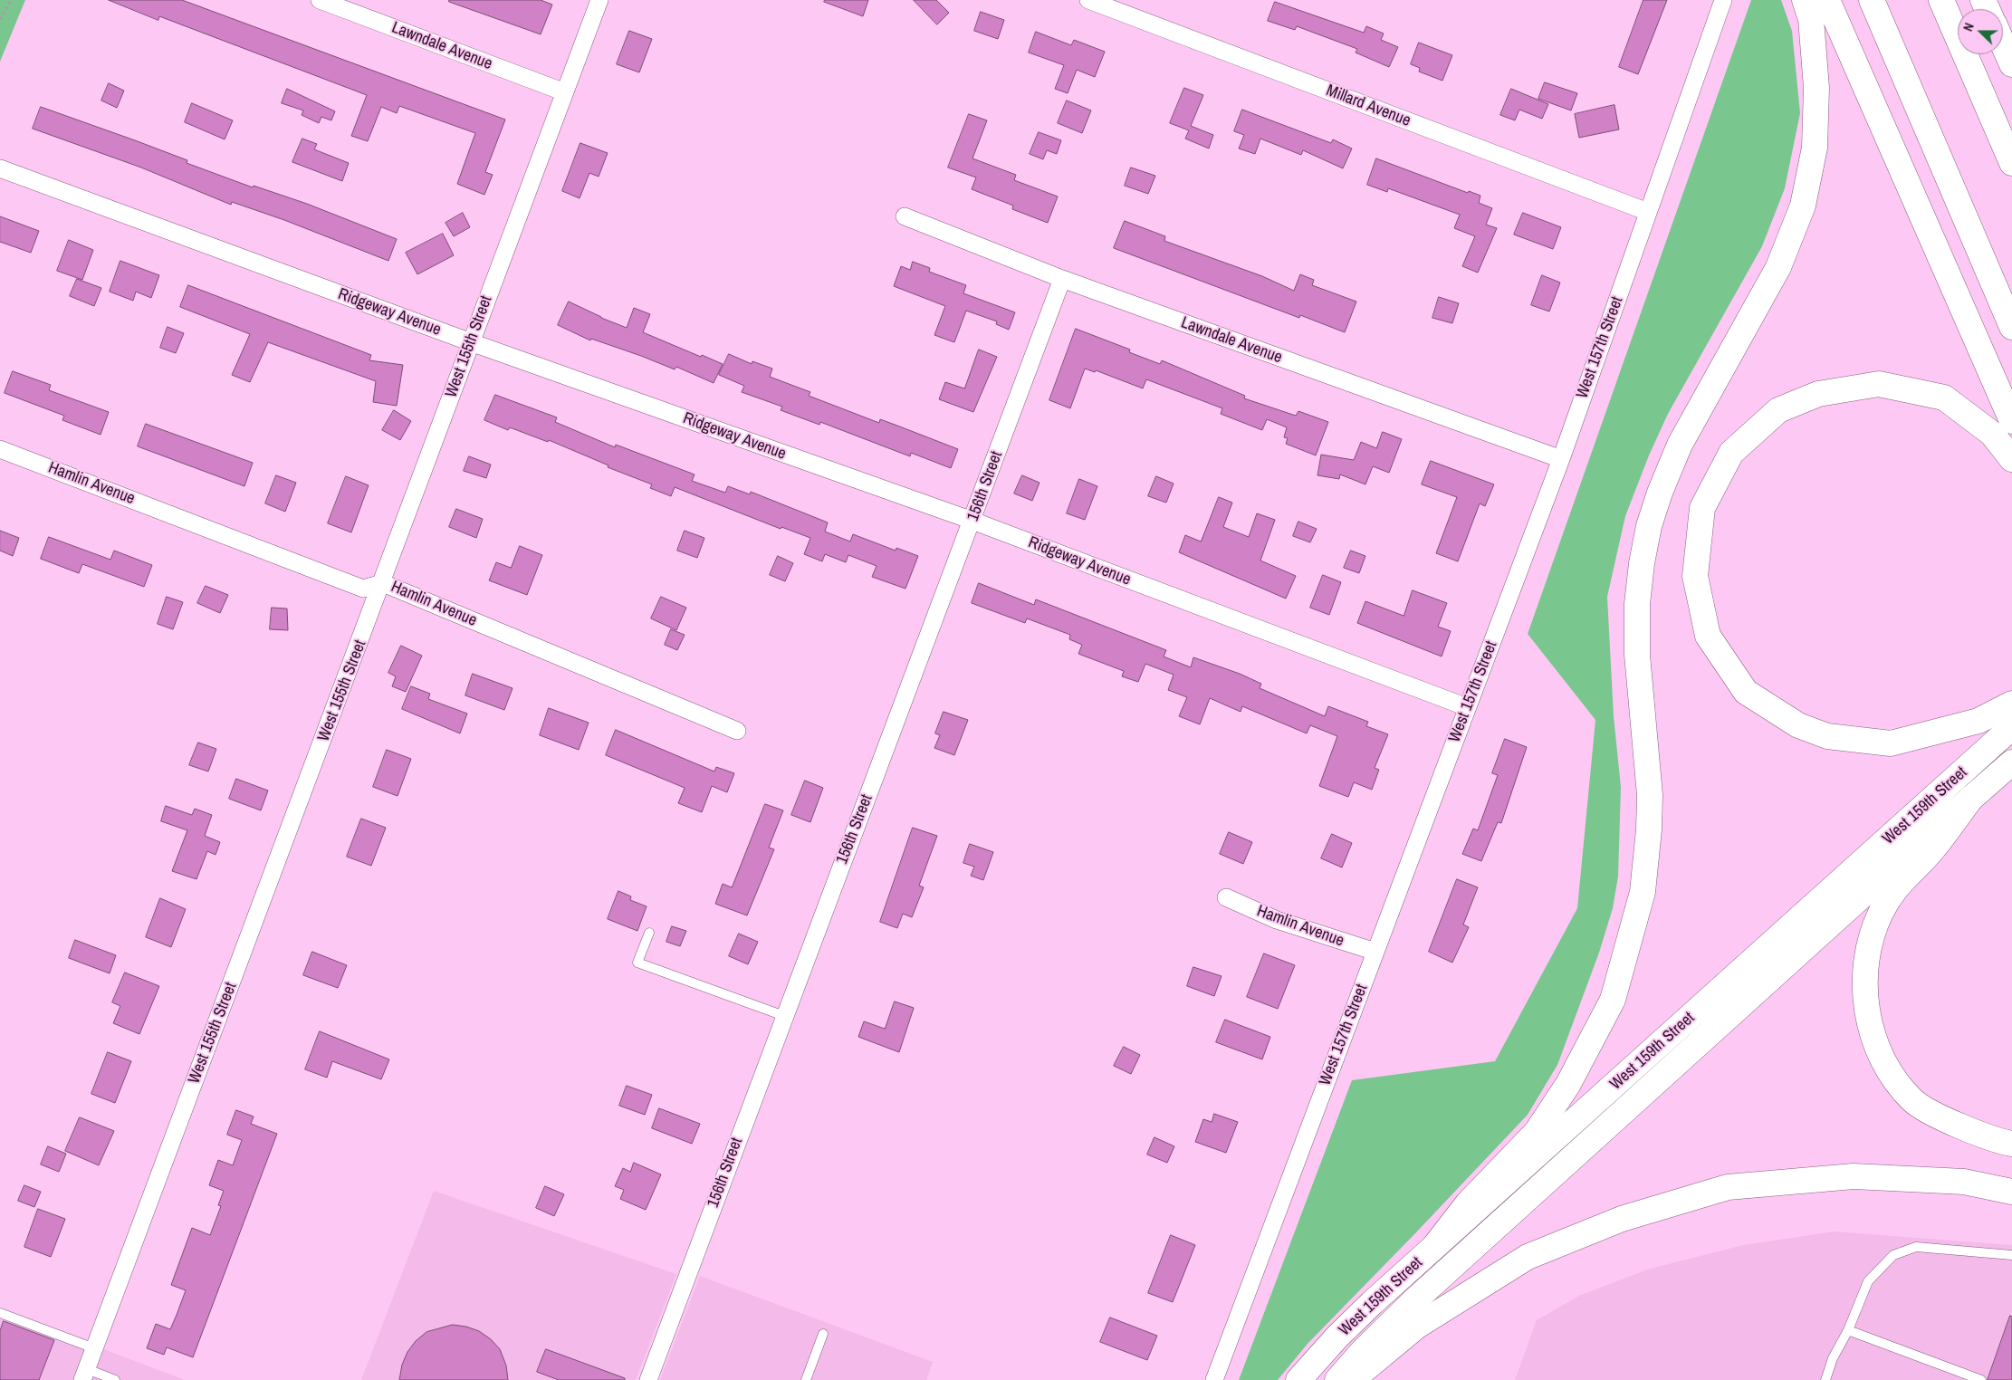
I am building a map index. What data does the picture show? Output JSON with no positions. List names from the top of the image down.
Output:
{
  "streets": {
    "main road": ["West 159th Street"],
    "street": [
      "Lawndale Avenue",
      "Millard Avenue",
      "Ridgeway Avenue",
      "West 155th Street",
      "West 157th Street",
      "Hamlin Avenue",
      "156th Street"
    ]
  },
  "crossings": [
    ["Lawndale Avenue", "West 155th Street"],
    ["Lawndale Avenue", "West 157th Street"],
    ["Lawndale Avenue", "156th Street"],
    ["Millard Avenue", "West 157th Street"],
    ["Ridgeway Avenue", "West 155th Street"],
    ["Ridgeway Avenue", "West 157th Street"],
    ["Ridgeway Avenue", "156th Street"],
    ["West 155th Street", "Hamlin Avenue"],
    ["West 157th Street", "Hamlin Avenue"]
  ],
  "north": "left"
}
